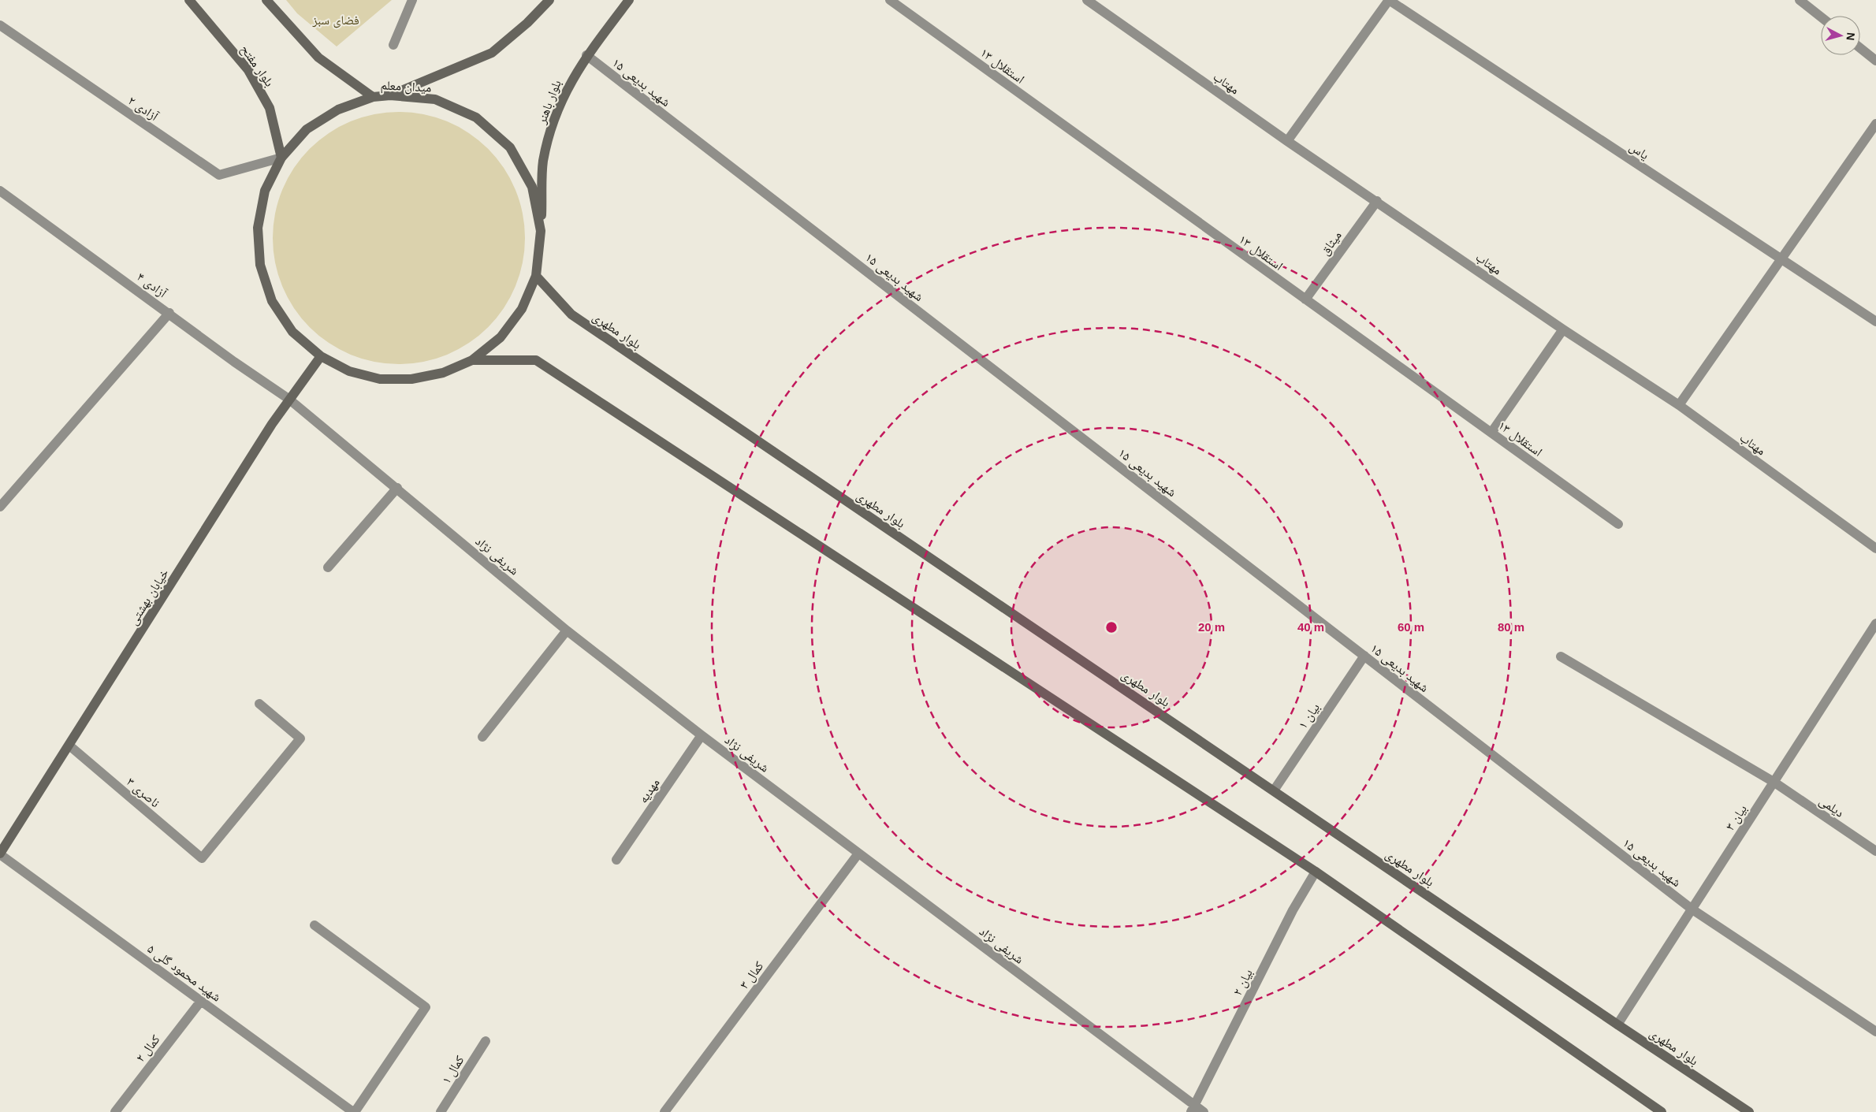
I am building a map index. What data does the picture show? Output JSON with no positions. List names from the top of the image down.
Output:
{
  "streets": {
    "main road": [
      "بلوار مفتح",
      "میدان معلم",
      "بلوار باهنر",
      "بلوار مطهری",
      "خیابان بهشتی"
    ],
    "street": [
      "استقلال ۱۳",
      "شهید بدیعی ۱۵",
      "مهتاب",
      "آزادی ۲",
      "یاس",
      "میثاق",
      "آزادی ۴",
      "شریفی نژاد",
      "بیان ۱",
      "مهدیه",
      "ناصری ۳",
      "دیلمی",
      "بیان ۳",
      "شهید محمود گلی ۵",
      "کمال ۳",
      "بیان ۲",
      "کمال ۲",
      "کمال ۱"
    ]
  },
  "crossings": [
    ["بلوار مفتح", "میدان معلم"],
    ["بلوار مفتح", "آزادی ۲"],
    ["استقلال ۱۳", "میثاق"],
    ["شهید بدیعی ۱۵", "بلوار باهنر"],
    ["شهید بدیعی ۱۵", "بیان ۱"],
    ["شهید بدیعی ۱۵", "بیان ۳"],
    ["مهتاب", "میثاق"],
    ["میدان معلم", "بلوار باهنر"],
    ["میدان معلم", "آزادی ۲"],
    ["میدان معلم", "بلوار مطهری"],
    ["میدان معلم", "خیابان بهشتی"],
    ["آزادی ۴", "شریفی نژاد"],
    ["آزادی ۴", "خیابان بهشتی"],
    ["بلوار مطهری", "بیان ۱"],
    ["بلوار مطهری", "بیان ۳"],
    ["شریفی نژاد", "خیابان بهشتی"],
    ["شریفی نژاد", "مهدیه"],
    ["شریفی نژاد", "کمال ۳"],
    ["شریفی نژاد", "بیان ۲"],
    ["خیابان بهشتی", "ناصری ۳"],
    ["خیابان بهشتی", "شهید محمود گلی ۵"],
    ["دیلمی", "بیان ۳"],
    ["شهید محمود گلی ۵", "کمال ۲"]
  ],
  "parks": ["فضای سبز"],
  "north": "right",
  "rings": [
    "20 m",
    "40 m",
    "60 m",
    "80 m"
  ]
}
